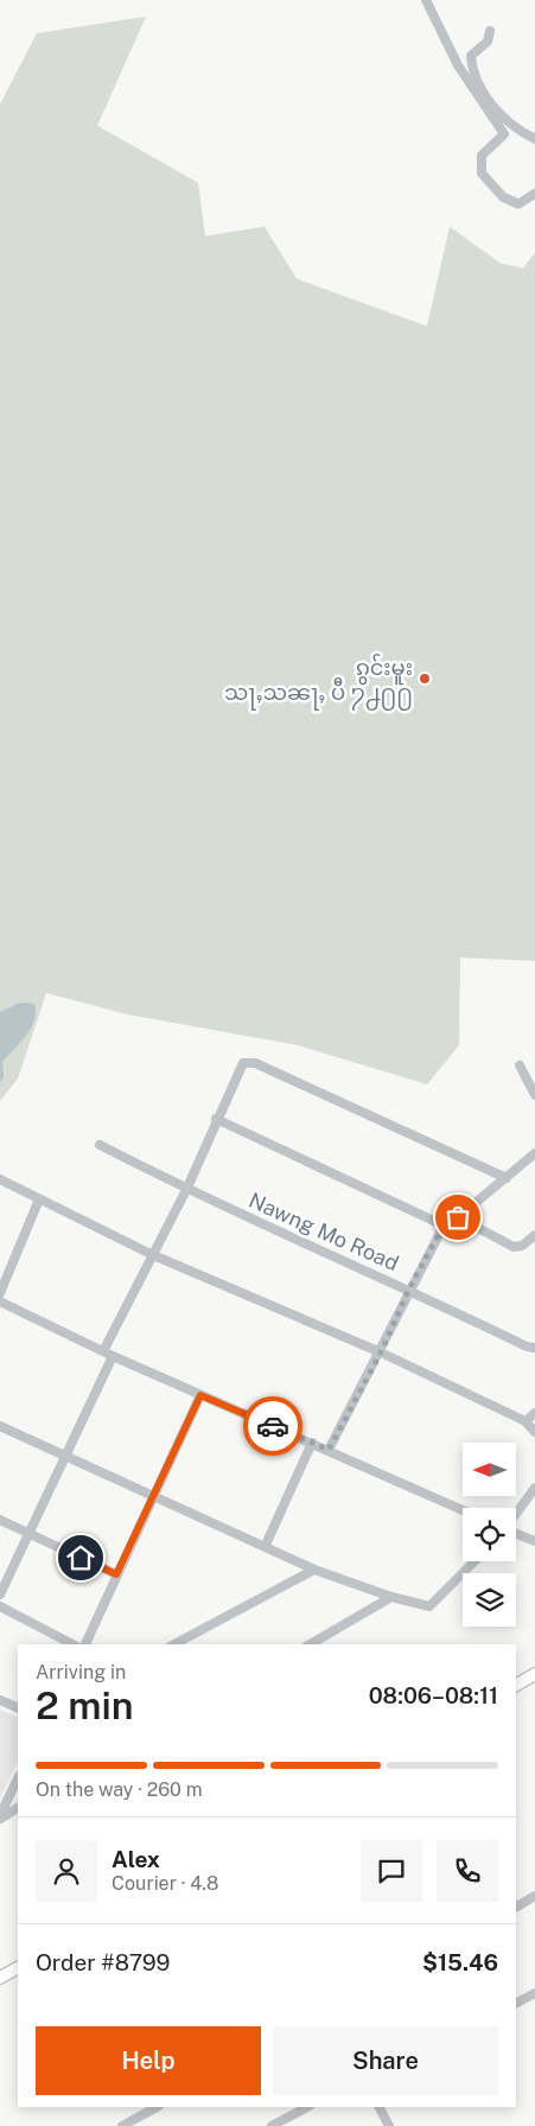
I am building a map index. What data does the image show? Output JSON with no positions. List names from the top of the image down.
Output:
{
  "streets": {
    "street": ["Nawng Mo Road"]
  },
  "places": ["ၵွင်းမူး သႃႇသၼႃႇ ပီ ႒႕႐႐"],
  "north": "left",
  "page": {
    "heading": ["2 min", "Arriving in", "08:06–08:11"],
    "panel": [
      "Alex",
      "Courier · 4.8",
      "Order #8799",
      "$15.46"
    ],
    "bar": "On the way · 260 m",
    "buttons": ["Help", "Share"]
  }
}
